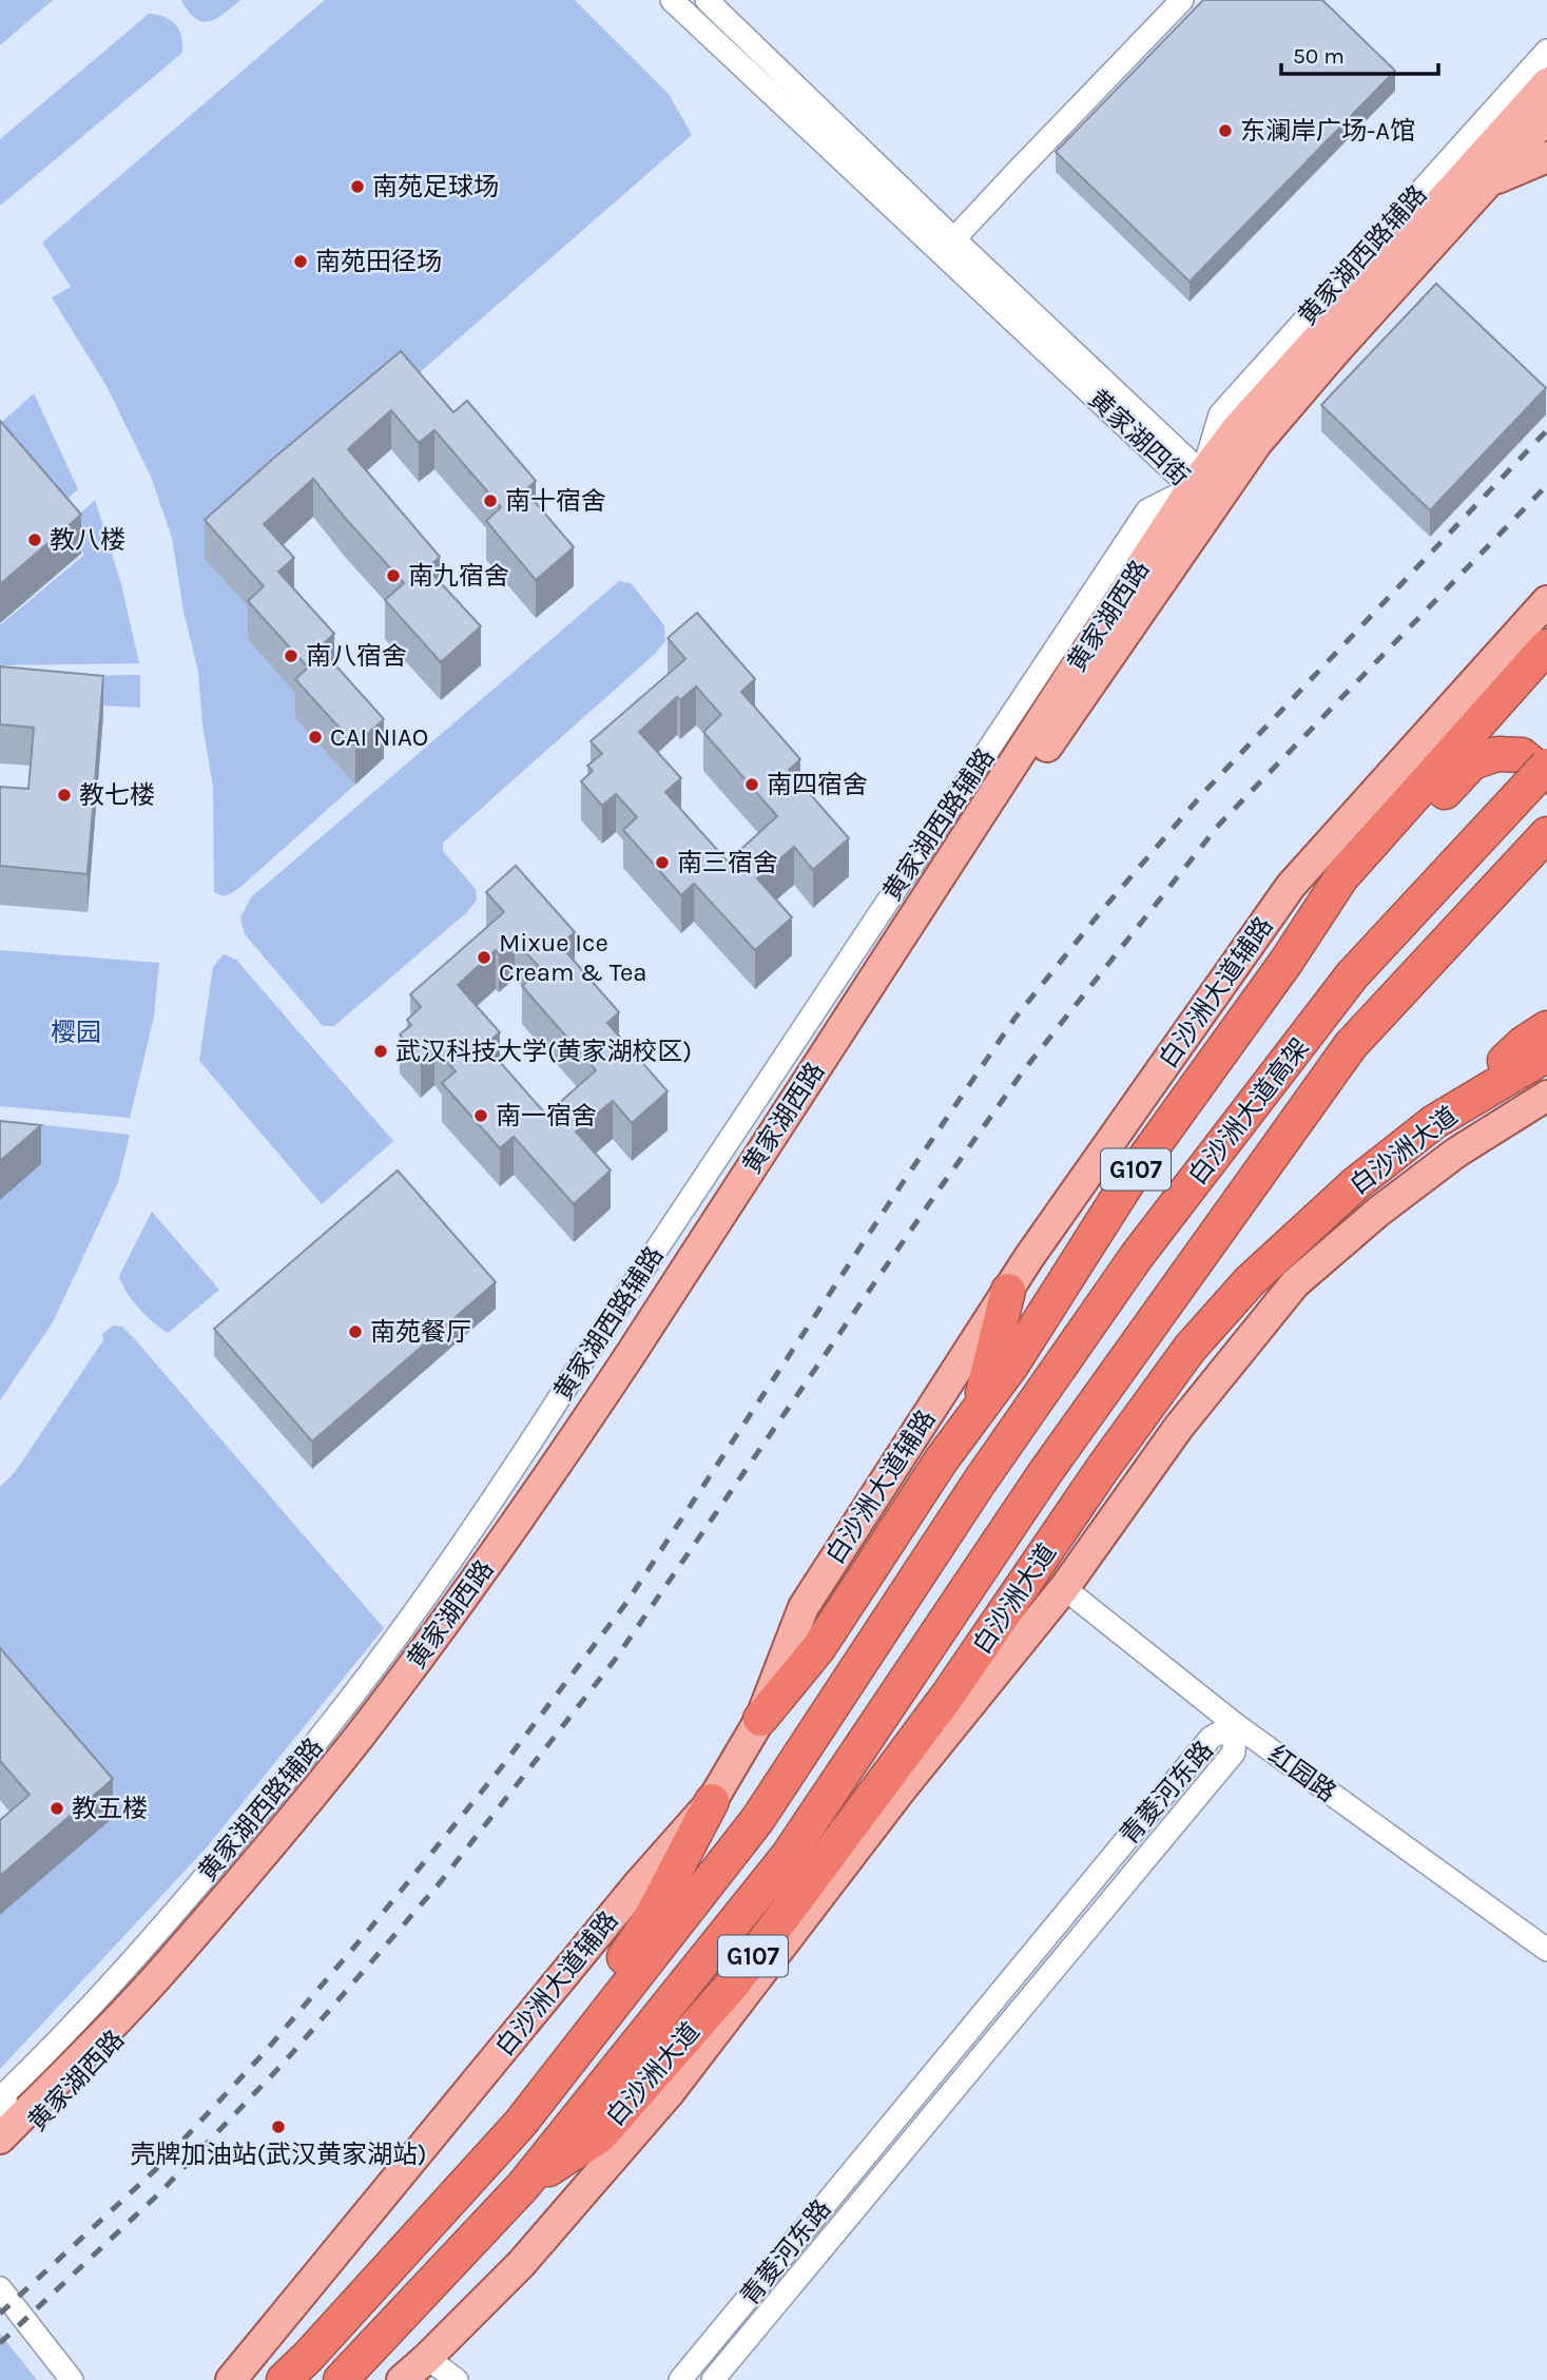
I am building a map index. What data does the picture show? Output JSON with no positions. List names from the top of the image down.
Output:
{
  "streets": {
    "highway": ["白沙洲大道高架", "白沙洲大道", "G107"],
    "main road": ["黄家湖西路", "白沙洲大道辅路"],
    "street": [
      "黄家湖西路辅路",
      "黄家湖四街",
      "红园路",
      "青菱河东路"
    ]
  },
  "crossings": [
    ["黄家湖西路辅路", "黄家湖四街"],
    ["黄家湖西路辅路", "黄家湖西路"],
    ["黄家湖四街", "黄家湖西路"],
    ["白沙洲大道辅路", "G107"],
    ["白沙洲大道高架", "白沙洲大道"],
    ["红园路", "青菱河东路"]
  ],
  "parks": ["樱园"],
  "places": [
    "东澜岸广场-A馆",
    "南苑足球场",
    "南苑田径场",
    "南十宿舍",
    "教八楼",
    "南九宿舍",
    "南八宿舍",
    "CAI NIAO",
    "南四宿舍",
    "教七楼",
    "南三宿舍",
    "Mixue Ice Cream & Tea",
    "武汉科技大学(黄家湖校区)",
    "南一宿舍",
    "南苑餐厅",
    "教五楼",
    "壳牌加油站(武汉黄家湖站)"
  ],
  "scale_bar": "50 m"
}
